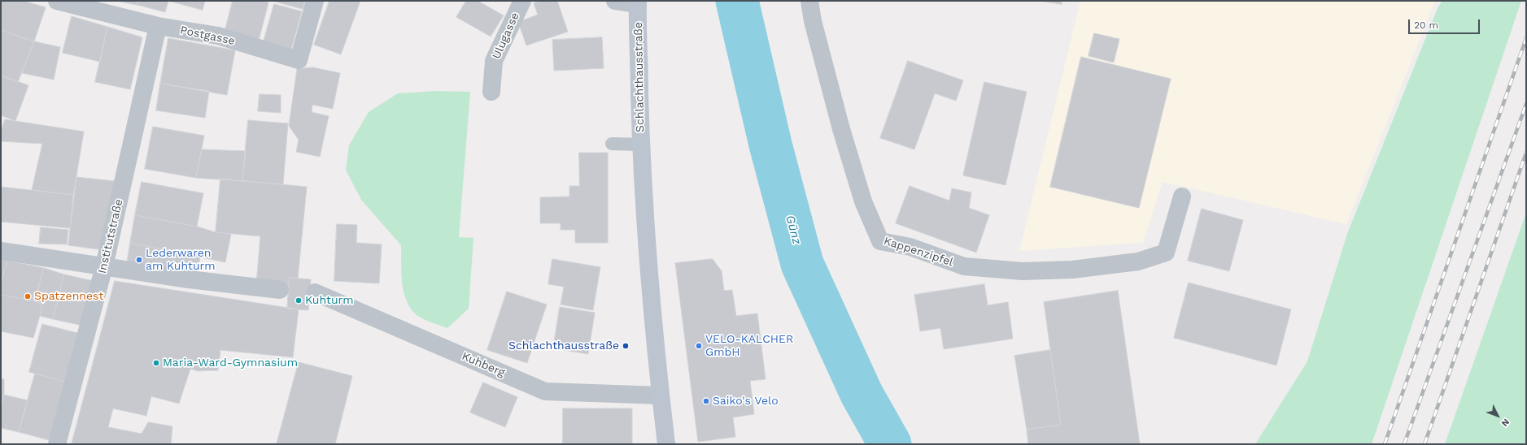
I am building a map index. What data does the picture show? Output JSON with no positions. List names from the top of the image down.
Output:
{
  "streets": {
    "main road": ["Schlachthausstraße"],
    "street": [
      "Postgasse",
      "Ulugasse",
      "Institutstraße",
      "Kappenzipfel",
      "Kuhberg"
    ]
  },
  "crossings": [
    ["Postgasse", "Institutstraße"],
    ["Schlachthausstraße", "Kuhberg"]
  ],
  "water": ["Günz"],
  "places": [
    "Lederwaren am Kuhturm",
    "Spatzennest",
    "Kuhturm",
    "Schlachthausstraße",
    "VELO-KALCHER GmbH",
    "Maria-Ward-Gymnasium",
    "Saiko's Velo"
  ],
  "scale_bar": "20 m",
  "north": "bottom right"
}
